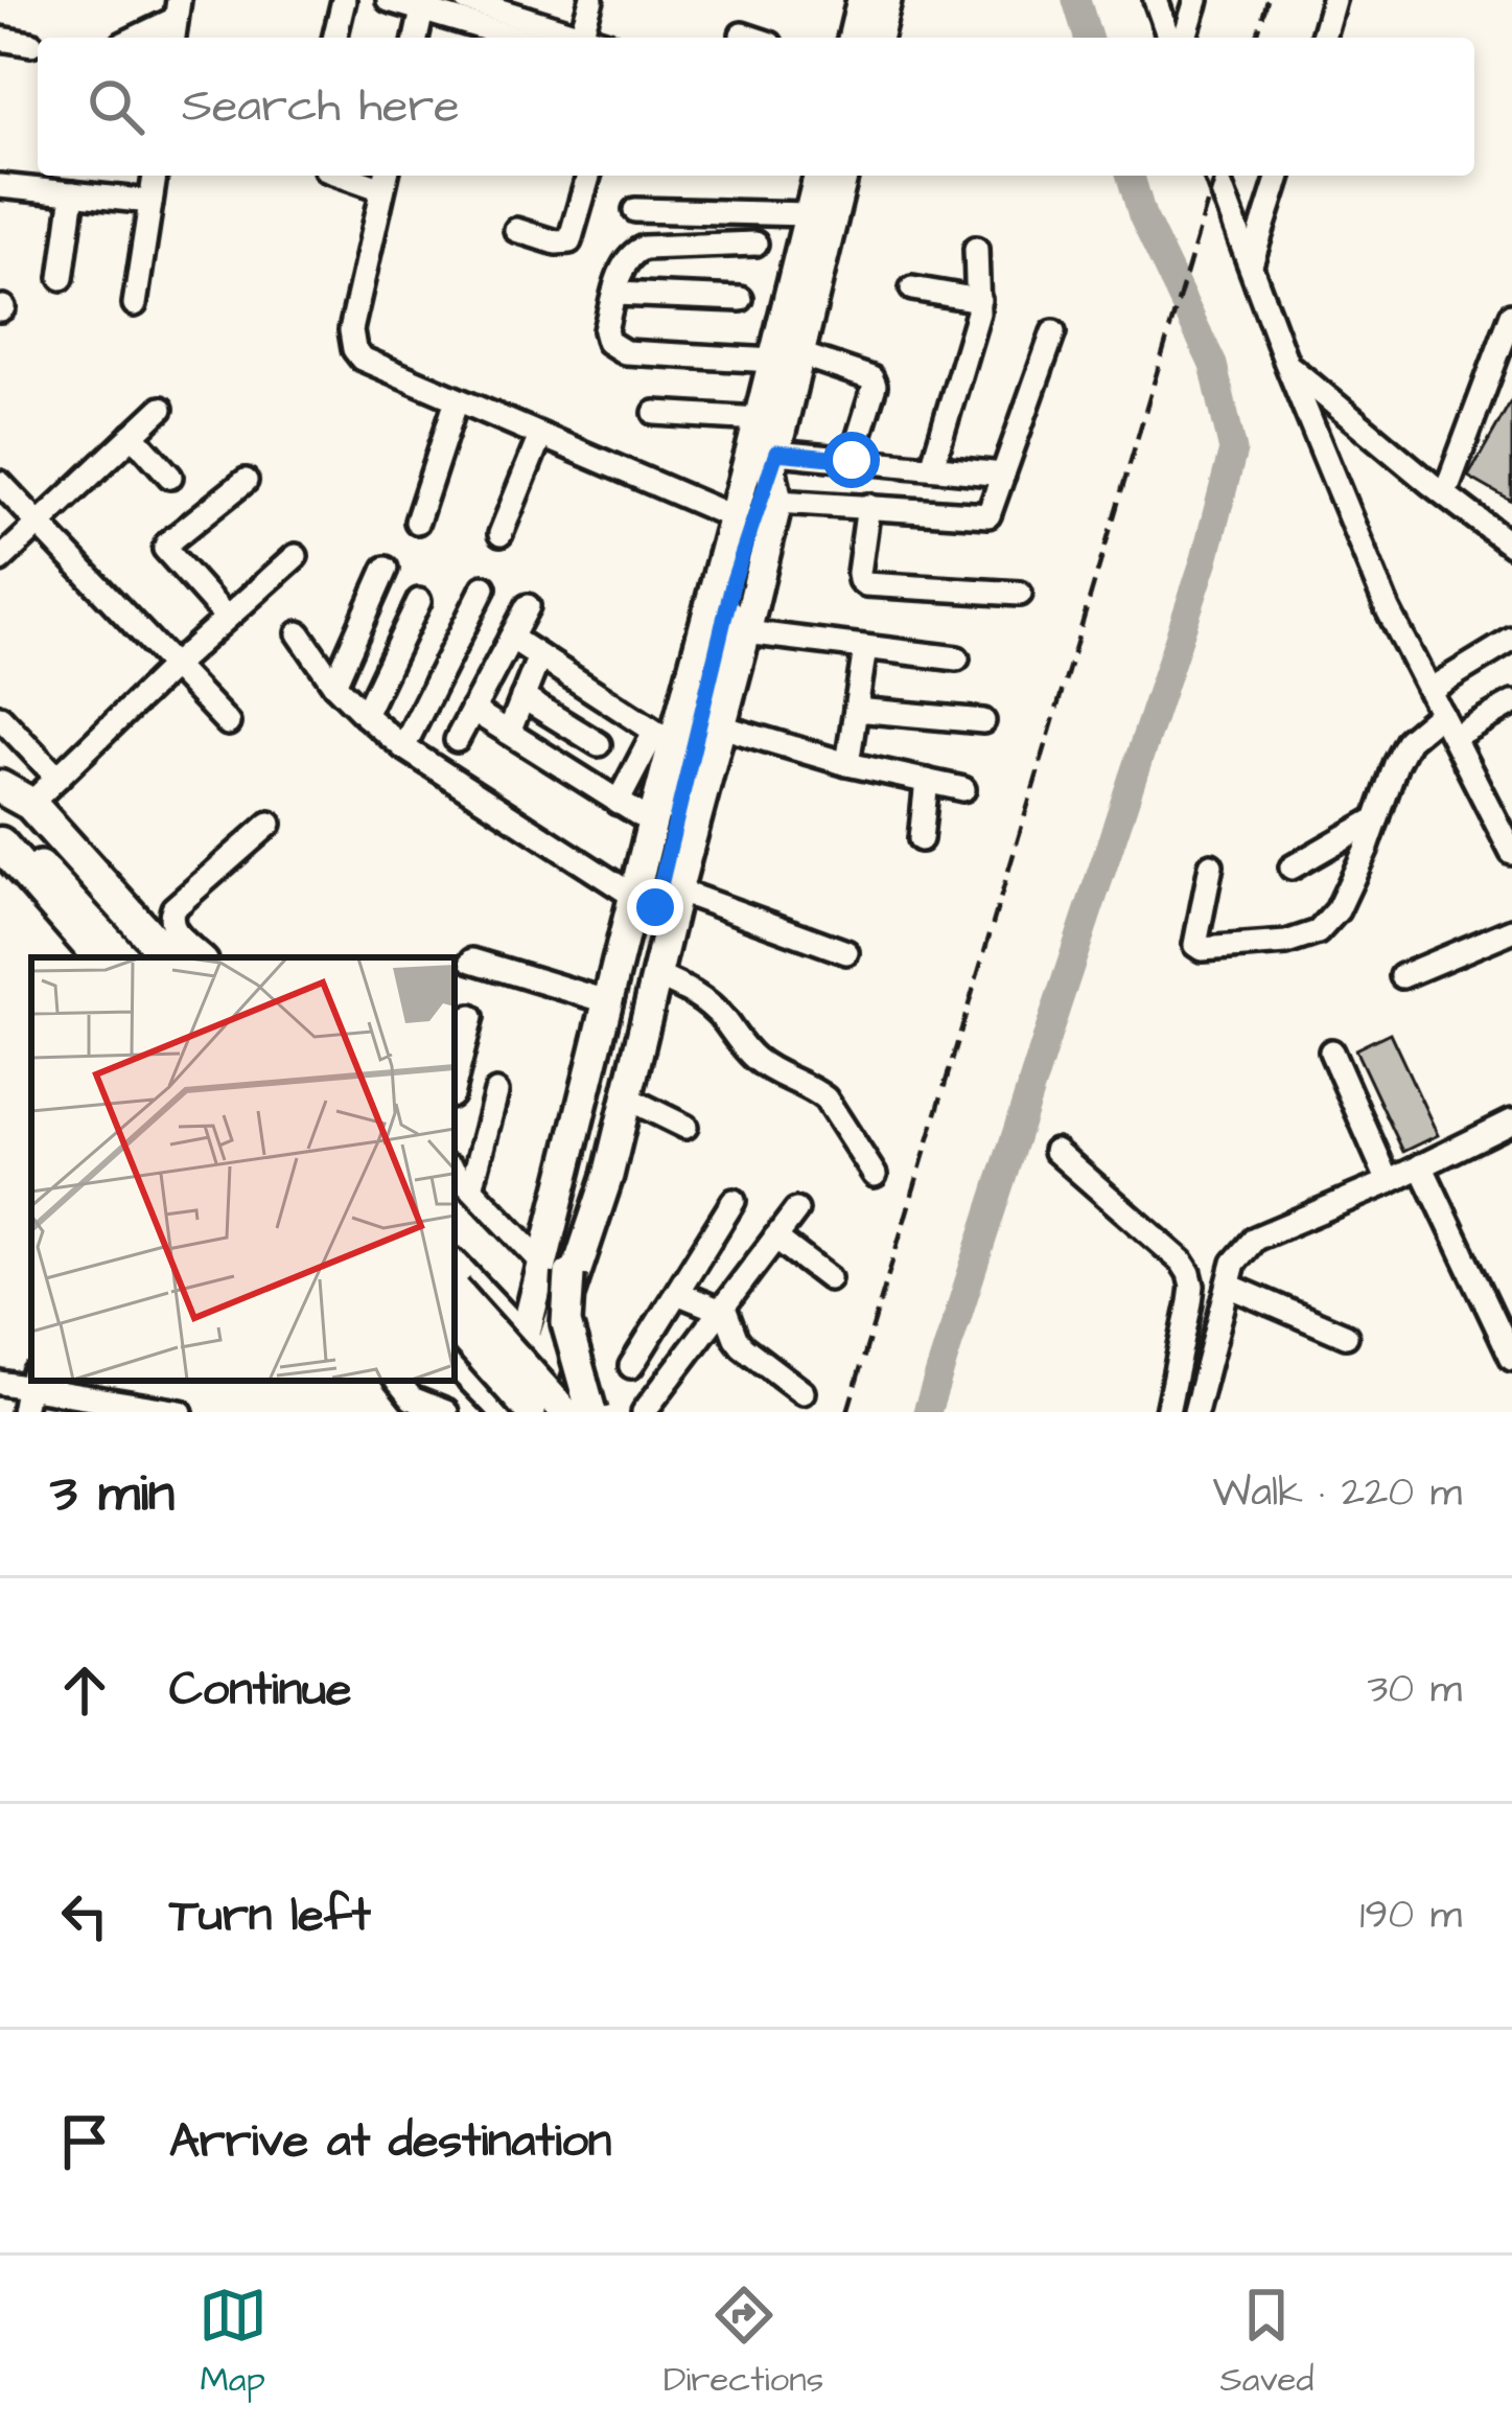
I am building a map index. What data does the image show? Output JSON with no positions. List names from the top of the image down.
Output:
{
  "page": {
    "search": "Search here",
    "heading": ["3 min", "Walk · 220 m"],
    "list": [
      ["Continue", "30 m"],
      ["Turn left", "190 m"],
      "Arrive at destination"
    ],
    "nav": ["Map", "Directions", "Saved"]
  }
}
